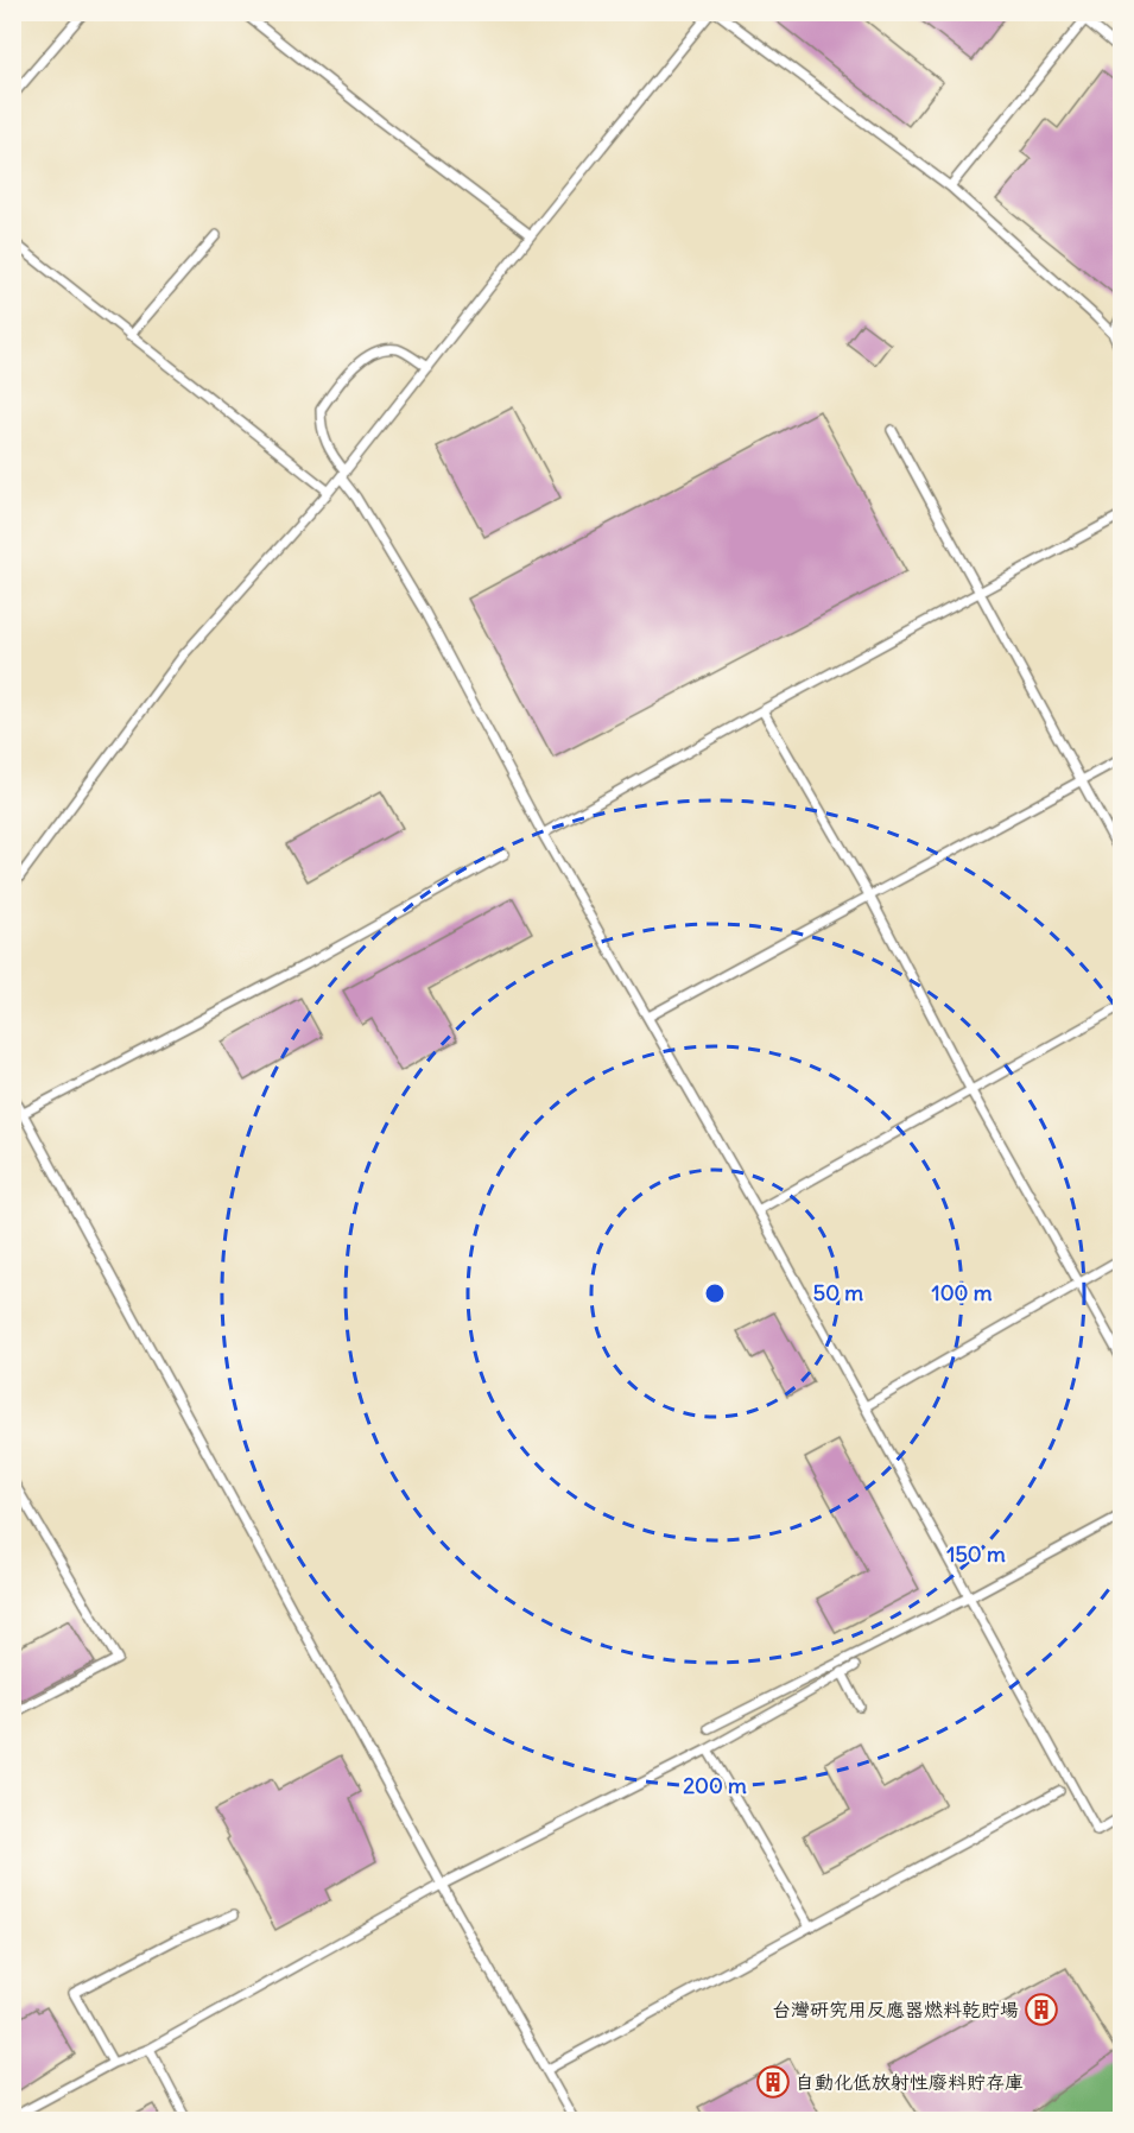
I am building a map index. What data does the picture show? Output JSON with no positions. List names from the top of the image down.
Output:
{
  "places": {
    "building": ["台灣研究用反應器燃料乾貯場", "自動化低放射性廢料貯存庫"]
  },
  "rings": [
    "50 m",
    "100 m",
    "150 m",
    "200 m"
  ]
}
